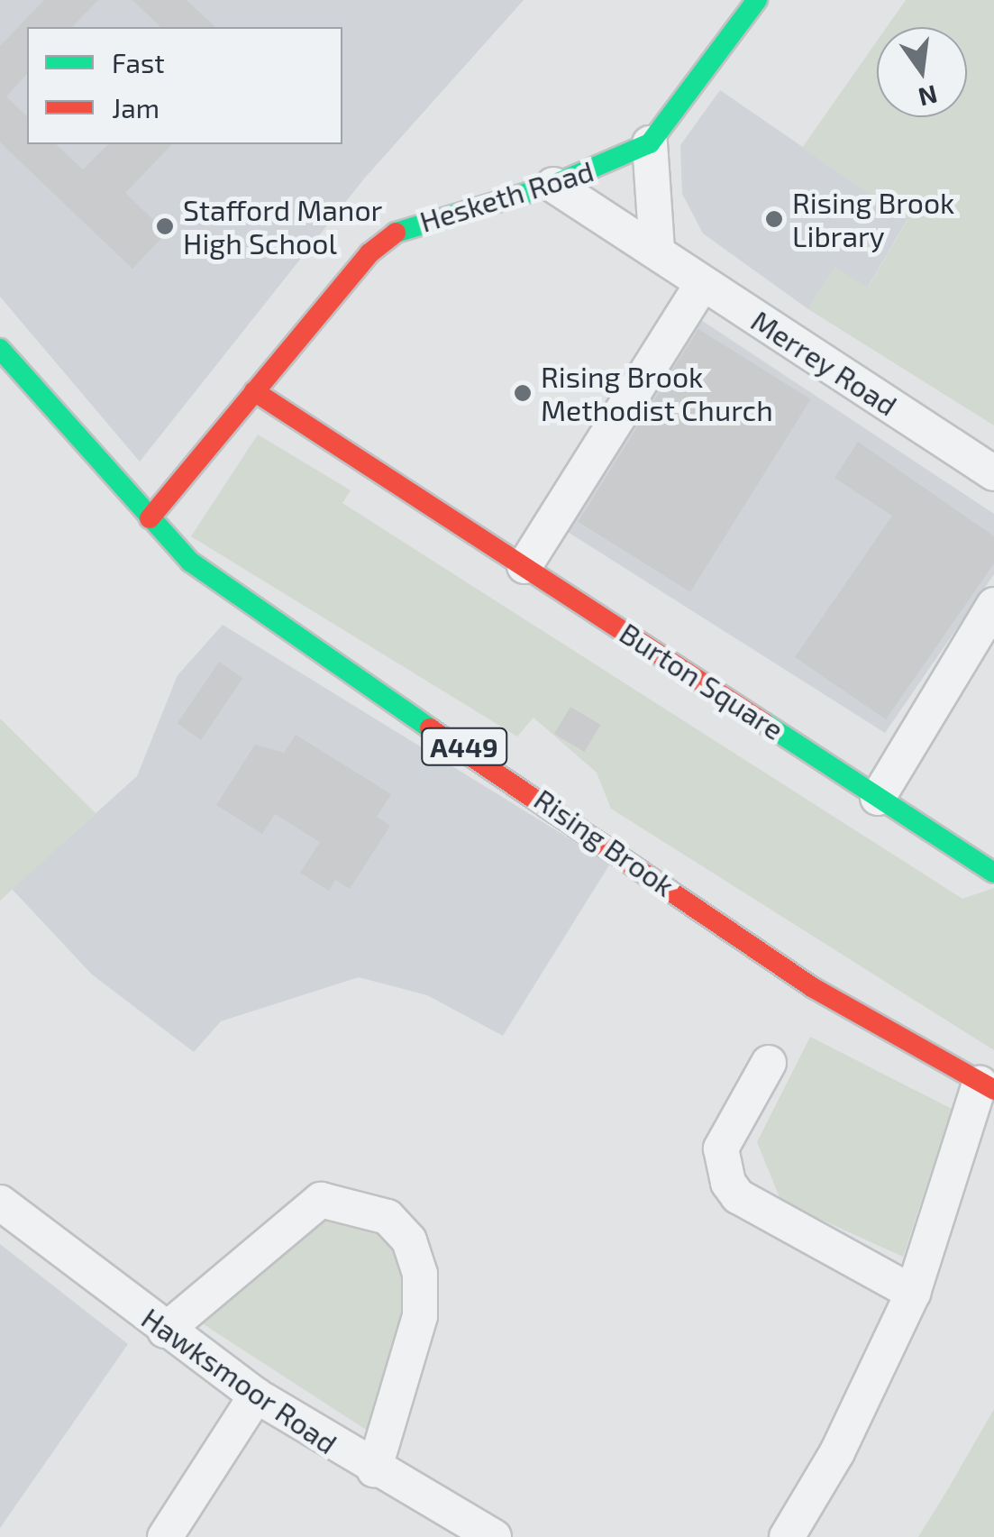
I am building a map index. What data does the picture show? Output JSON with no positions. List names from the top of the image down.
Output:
{
  "streets": {
    "main road": [
      "Hesketh Road",
      "Burton Square",
      "A449",
      "Rising Brook"
    ],
    "street": ["Merrey Road", "Hawksmoor Road"]
  },
  "crossings": [
    ["Hesketh Road", "Merrey Road"],
    ["Hesketh Road", "Burton Square"],
    ["Hesketh Road", "Rising Brook"]
  ],
  "places": ["Rising Brook Library", "Stafford Manor High School", "Rising Brook Methodist Church"],
  "legend": ["Fast", "Jam"],
  "north": "bottom"
}
